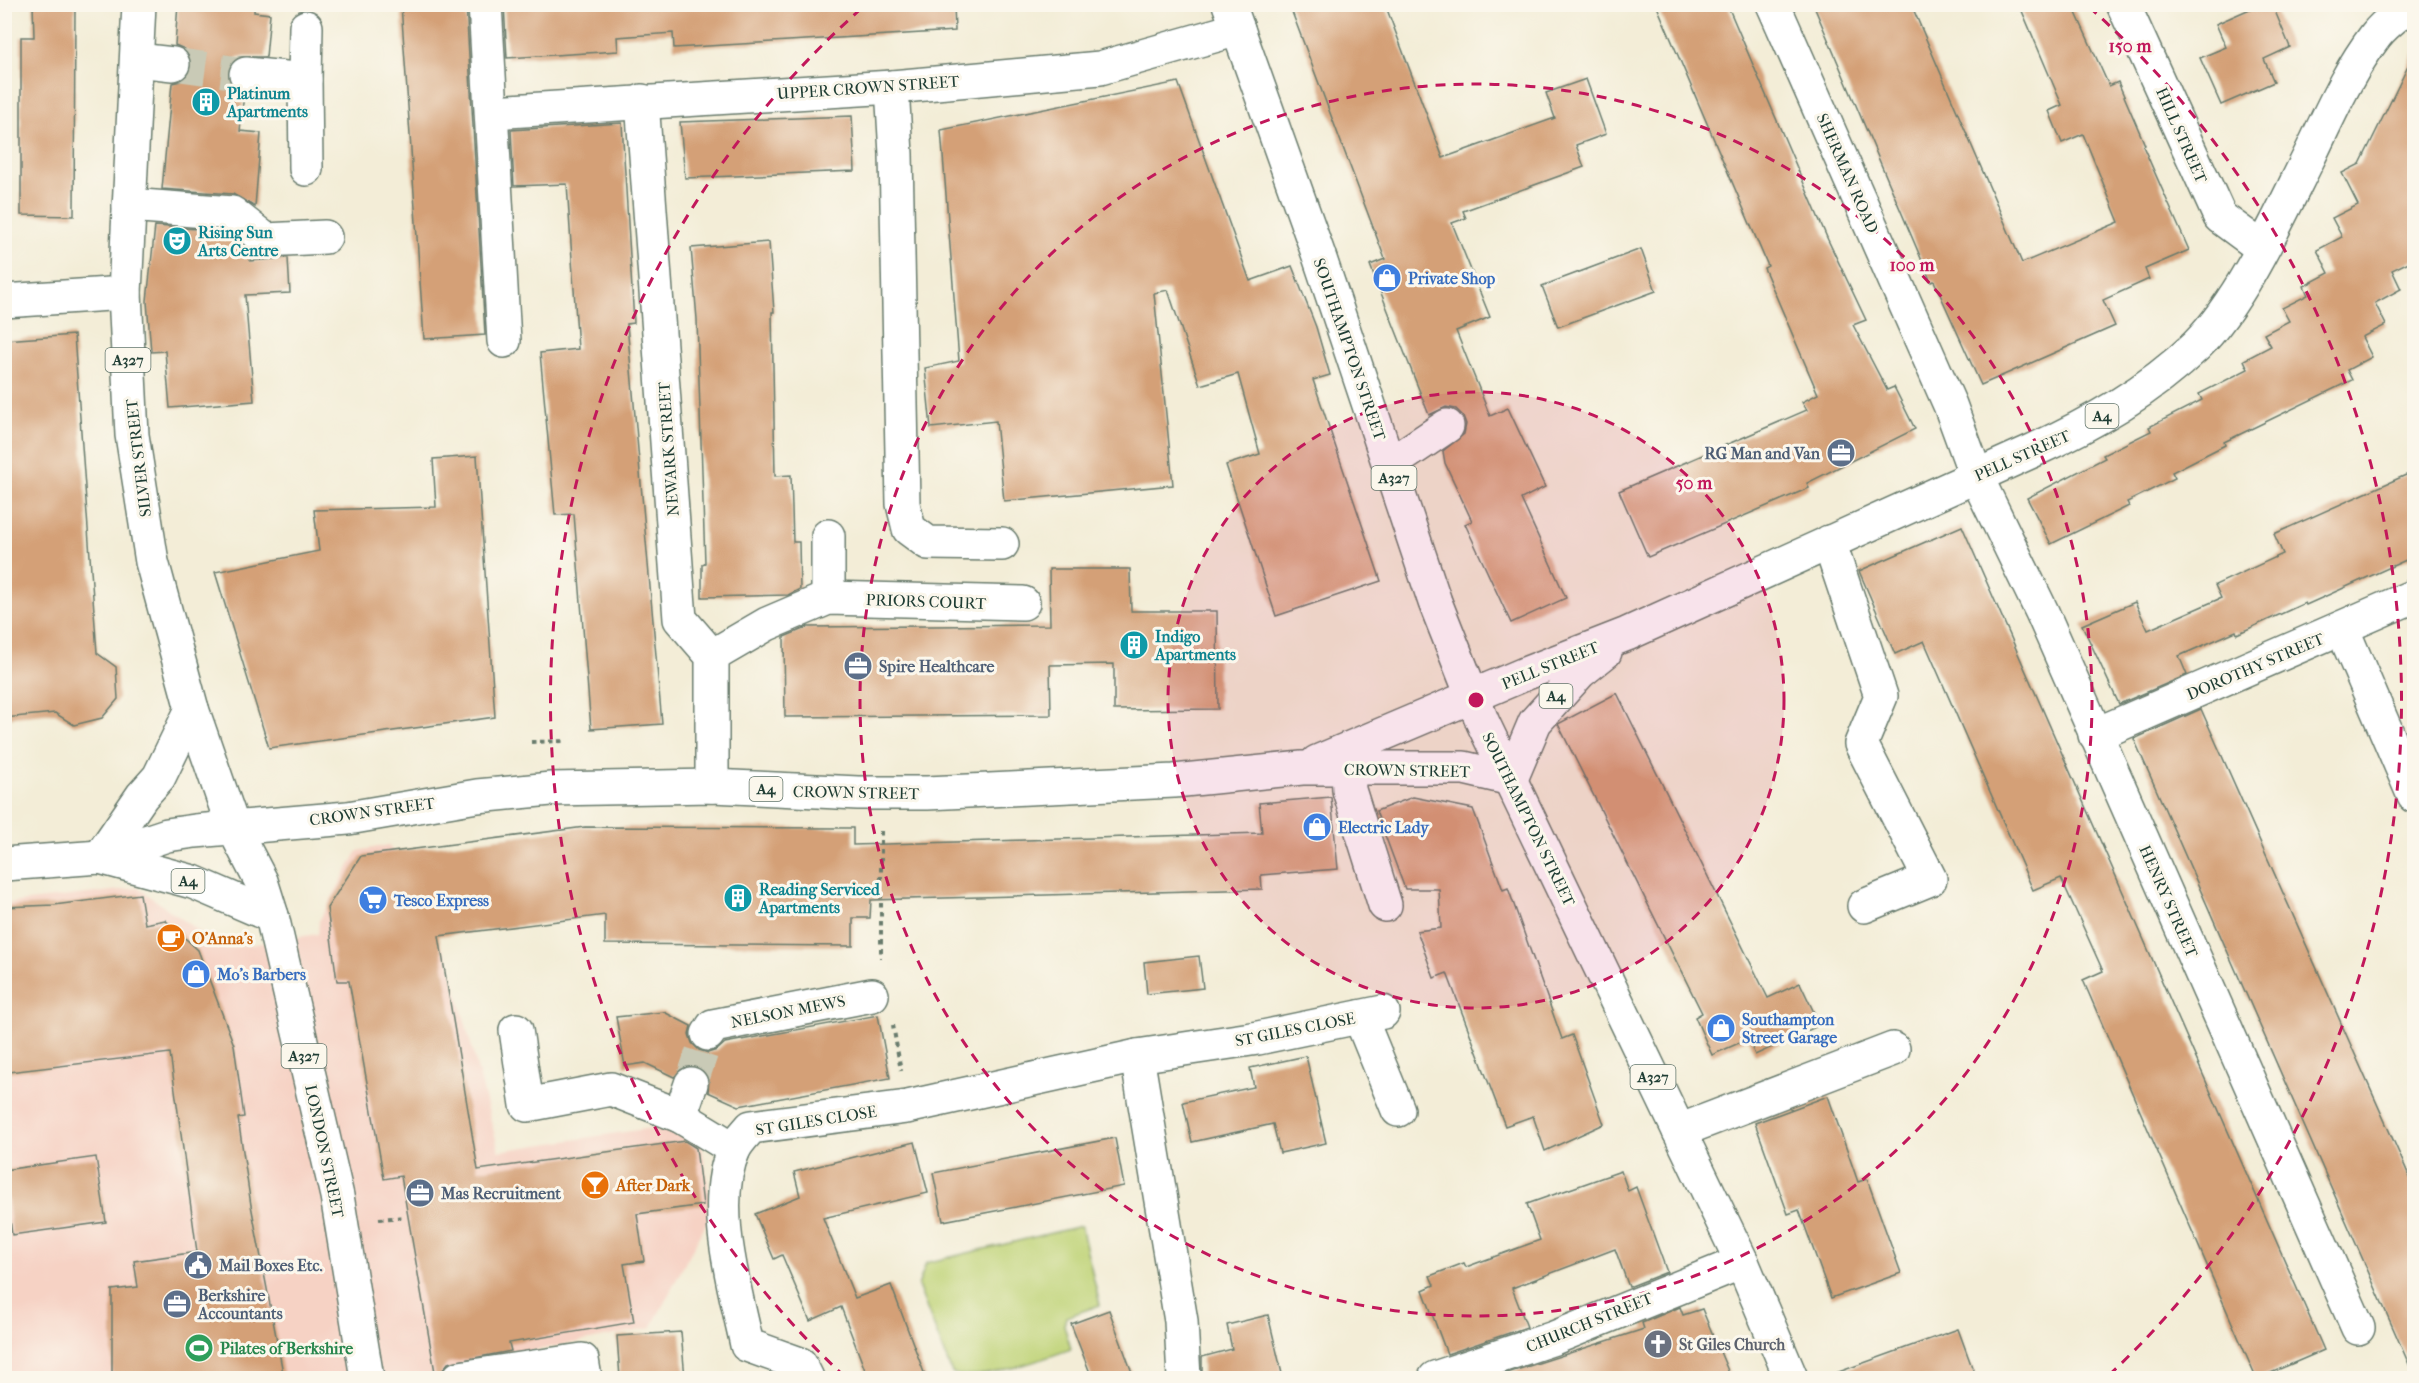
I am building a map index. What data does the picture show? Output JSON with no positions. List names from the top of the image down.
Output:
{
  "streets": {
    "main road": [
      "UPPER CROWN STREET",
      "HILL STREET",
      "SHERMAN ROAD",
      "SOUTHAMPTON STREET",
      "A327",
      "A4",
      "NEWARK STREET",
      "PELL STREET",
      "SILVER STREET",
      "PRIORS COURT",
      "DOROTHY STREET",
      "CROWN STREET",
      "HENRY STREET",
      "NELSON MEWS",
      "ST GILES CLOSE",
      "LONDON STREET",
      "CHURCH STREET"
    ]
  },
  "crossings": [
    ["UPPER CROWN STREET", "SOUTHAMPTON STREET"],
    ["UPPER CROWN STREET", "NEWARK STREET"],
    ["HILL STREET", "PELL STREET"],
    ["SHERMAN ROAD", "PELL STREET"],
    ["SHERMAN ROAD", "HENRY STREET"],
    ["SOUTHAMPTON STREET", "PELL STREET"],
    ["SOUTHAMPTON STREET", "CROWN STREET"],
    ["SOUTHAMPTON STREET", "CHURCH STREET"],
    ["A4", "SILVER STREET"],
    ["A4", "CROWN STREET"],
    ["A4", "LONDON STREET"],
    ["NEWARK STREET", "PRIORS COURT"],
    ["PELL STREET", "CROWN STREET"],
    ["PELL STREET", "HENRY STREET"],
    ["SILVER STREET", "CROWN STREET"],
    ["SILVER STREET", "LONDON STREET"],
    ["DOROTHY STREET", "HENRY STREET"],
    ["CROWN STREET", "LONDON STREET"]
  ],
  "places": {
    "building": ["Platinum Apartments", "Indigo Apartments", "Reading Serviced Apartments"],
    "theatre": ["Rising Sun Arts Centre"],
    "shop": [
      "Private Shop",
      "Electric Lady",
      "Mo's Barbers",
      "Southampton Street Garage"
    ],
    "office": [
      "RG Man and Van",
      "Spire Healthcare",
      "Mas Recruitment",
      "Berkshire Accountants"
    ],
    "supermarket": ["Tesco Express"],
    "cafe": ["O'Anna's"],
    "bar": ["After Dark"],
    "public building": ["Mail Boxes Etc."],
    "church": ["St Giles Church"],
    "sports": ["Pilates of Berkshire"]
  },
  "rings": ["150 m", "100 m", "50 m"]
}
